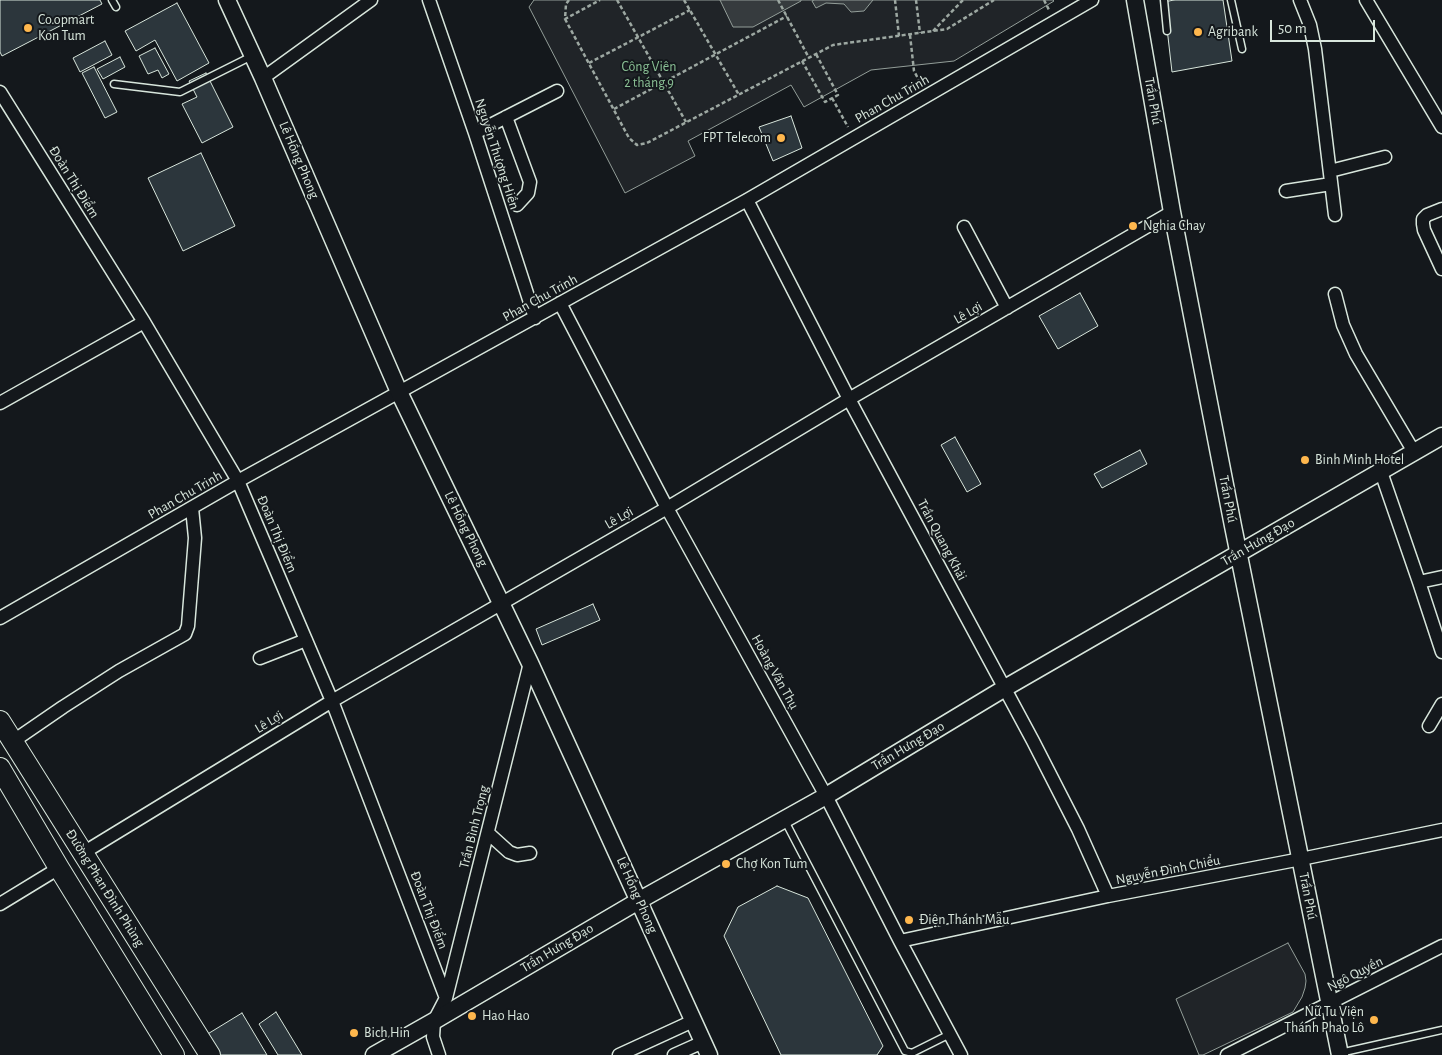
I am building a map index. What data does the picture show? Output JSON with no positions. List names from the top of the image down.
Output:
{
  "streets": {
    "main road": ["Đường Phan Đình Phùng"],
    "street": [
      "Phan Chu Trinh",
      "Trần Phú",
      "Nguyễn Thượng Hiền",
      "Lê Hồng Phong",
      "Đoàn Thị Điểm",
      "Lê Lợi",
      "Trần Quang Khải",
      "Trần Hưng Đạo",
      "Hoàng Văn Thụ",
      "Trần Bình Trọng",
      "Nguyễn Đình Chiểu",
      "Ngô Quyền"
    ]
  },
  "crossings": [
    ["Phan Chu Trinh", "Nguyễn Thượng Hiền"],
    ["Phan Chu Trinh", "Lê Hồng Phong"],
    ["Phan Chu Trinh", "Đoàn Thị Điểm"],
    ["Phan Chu Trinh", "Trần Quang Khải"],
    ["Phan Chu Trinh", "Hoàng Văn Thụ"],
    ["Trần Phú", "Lê Lợi"],
    ["Trần Phú", "Trần Hưng Đạo"],
    ["Trần Phú", "Nguyễn Đình Chiểu"],
    ["Trần Phú", "Ngô Quyền"],
    ["Lê Hồng Phong", "Lê Lợi"],
    ["Lê Hồng Phong", "Trần Hưng Đạo"],
    ["Lê Hồng Phong", "Trần Bình Trọng"],
    ["Đoàn Thị Điểm", "Lê Lợi"],
    ["Đoàn Thị Điểm", "Trần Bình Trọng"],
    ["Lê Lợi", "Trần Quang Khải"],
    ["Lê Lợi", "Hoàng Văn Thụ"],
    ["Lê Lợi", "Đường Phan Đình Phùng"],
    ["Trần Quang Khải", "Trần Hưng Đạo"],
    ["Trần Quang Khải", "Nguyễn Đình Chiểu"],
    ["Trần Hưng Đạo", "Hoàng Văn Thụ"],
    ["Hoàng Văn Thụ", "Nguyễn Đình Chiểu"]
  ],
  "parks": ["Công Viên 2 tháng 9"],
  "places": [
    "Co.opmart Kon Tum",
    "Agribank",
    "FPT Telecom",
    "Nghia Chay",
    "Binh Minh Hotel",
    "Chợ Kon Tum",
    "Điện Thánh Mẫu",
    "Hao Hao",
    "Nữ Tu Viện Thánh Phao Lô",
    "Bich Hin"
  ],
  "scale_bar": "50 m"
}
